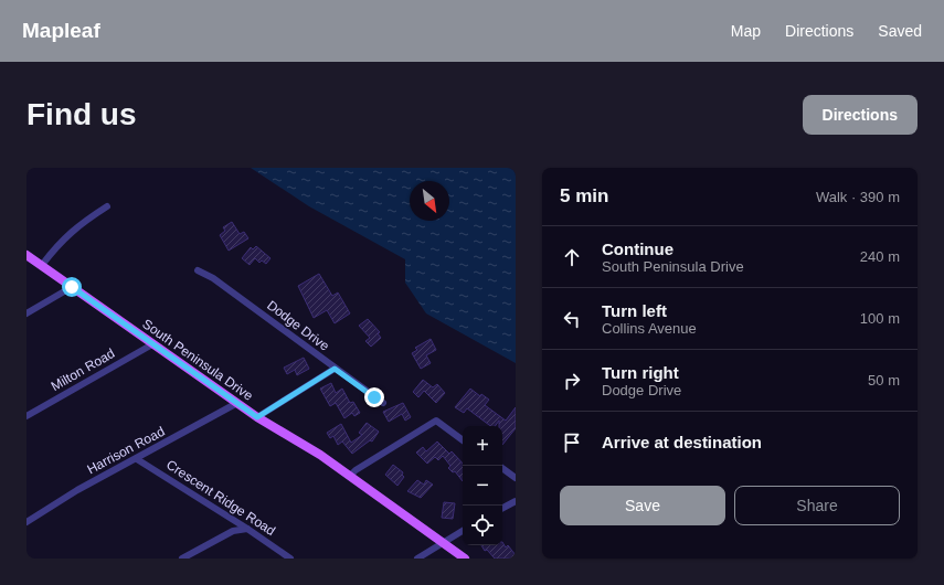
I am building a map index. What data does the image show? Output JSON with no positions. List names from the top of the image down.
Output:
{
  "streets": {
    "main road": ["South Peninsula Drive"],
    "street": [
      "Dodge Drive",
      "Milton Road",
      "Harrison Road",
      "Crescent Ridge Road"
    ]
  },
  "crossings": [
    ["South Peninsula Drive", "Milton Road"],
    ["South Peninsula Drive", "Harrison Road"],
    ["Harrison Road", "Crescent Ridge Road"]
  ],
  "north": "bottom right",
  "page": {
    "header": "Mapleaf",
    "nav": ["Map", "Directions", "Saved"],
    "buttons": [
      "Directions",
      ["Save", "Share"]
    ],
    "title": "Find us",
    "heading": ["5 min", "Walk · 390 m"],
    "list": [
      ["Continue", "South Peninsula Drive", "240 m"],
      ["Turn left", "Collins Avenue", "100 m"],
      ["Turn right", "Dodge Drive", "50 m"],
      "Arrive at destination"
    ],
    "map_buttons": ["+", "−"]
  }
}
